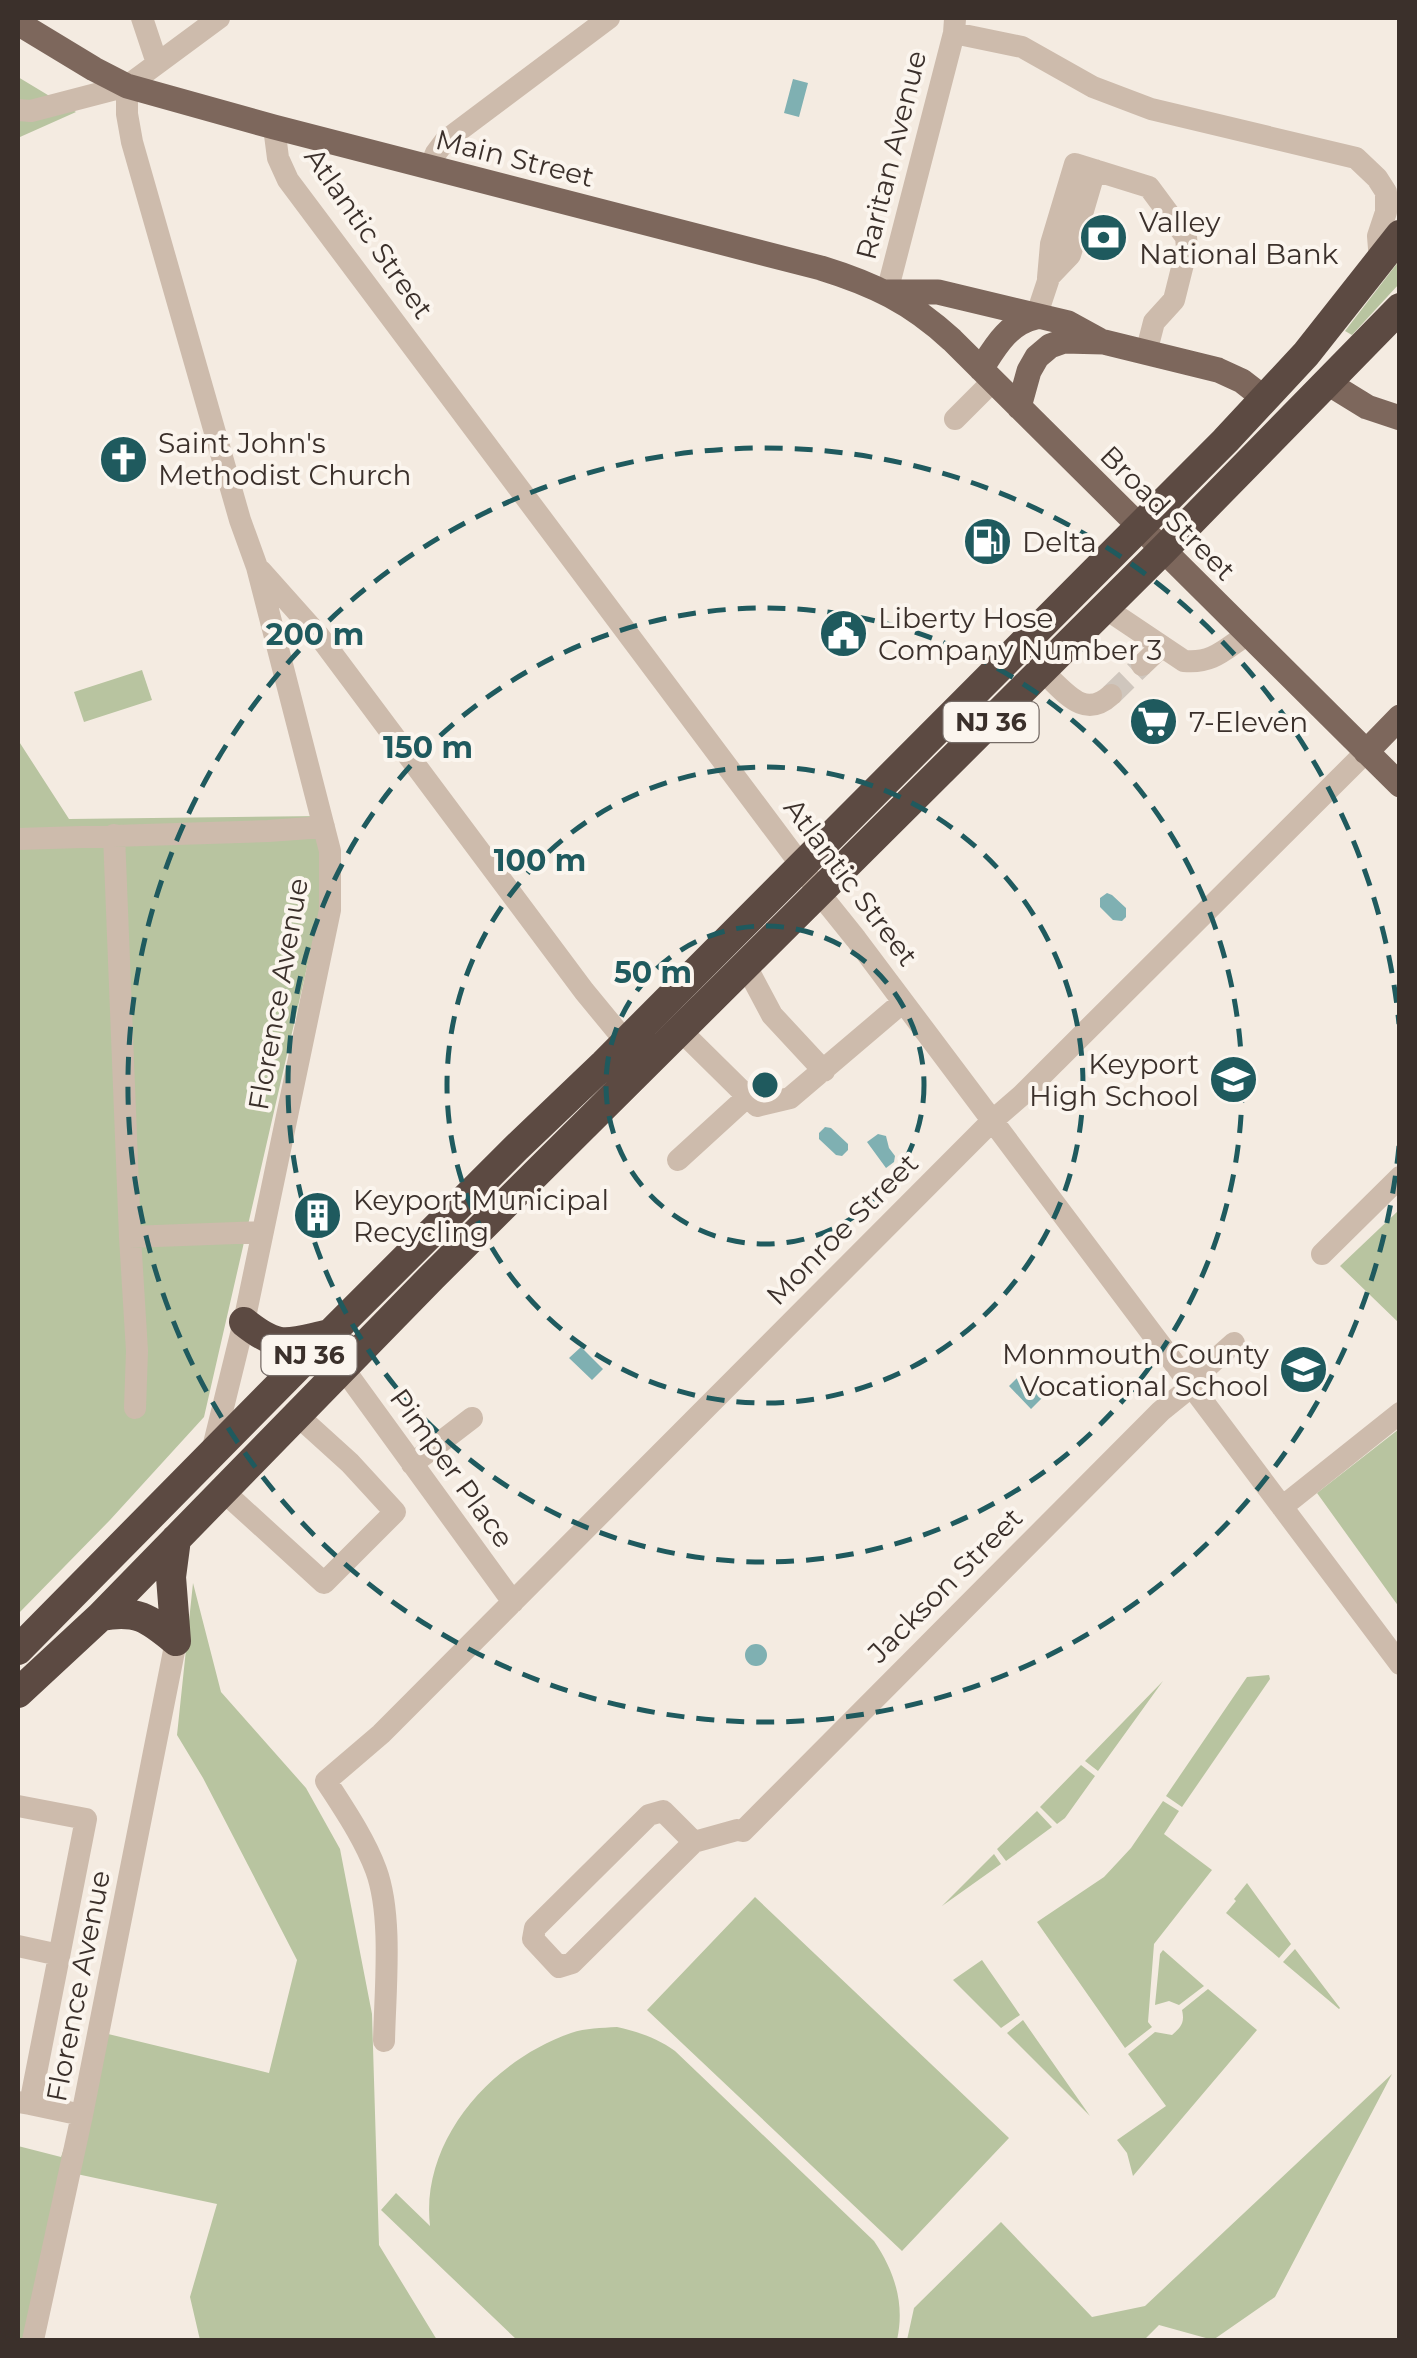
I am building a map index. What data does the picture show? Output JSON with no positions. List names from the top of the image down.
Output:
{
  "streets": {
    "highway": ["NJ 36"],
    "main road": ["Main Street", "Broad Street", "Monroe Street"],
    "street": [
      "Raritan Avenue",
      "Atlantic Street",
      "Florence Avenue",
      "Pimper Place",
      "Jackson Street"
    ]
  },
  "crossings": [
    ["Raritan Avenue", "Main Street"],
    ["Raritan Avenue", "Broad Street"],
    ["Main Street", "Atlantic Street"],
    ["Main Street", "Broad Street"],
    ["Main Street", "Florence Avenue"],
    ["Atlantic Street", "NJ 36"],
    ["Atlantic Street", "Monroe Street"],
    ["Atlantic Street", "Jackson Street"],
    ["Broad Street", "NJ 36"],
    ["Broad Street", "Monroe Street"],
    ["NJ 36", "Florence Avenue"],
    ["NJ 36", "Pimper Place"],
    ["Monroe Street", "Pimper Place"]
  ],
  "places": {
    "bank": ["Valley National Bank"],
    "church": ["Saint John's Methodist Church"],
    "fuel station": ["Delta"],
    "public building": ["Liberty Hose Company Number 3"],
    "supermarket": ["7-Eleven"],
    "school or university": ["Keyport High School", "Monmouth County Vocational School"],
    "building": ["Keyport Municipal Recycling"]
  },
  "rings": [
    "200 m",
    "150 m",
    "100 m",
    "50 m"
  ]
}
